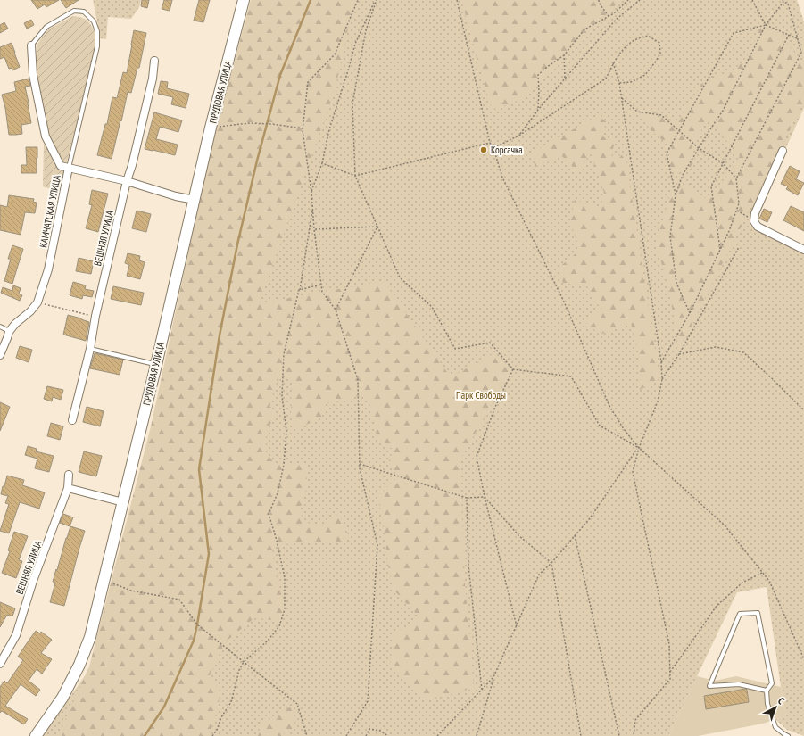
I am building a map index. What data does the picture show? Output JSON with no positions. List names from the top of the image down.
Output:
{
  "streets": {
    "main road": ["ПРУДОВАЯ УЛИЦА"],
    "street": ["КАМЧАТСКАЯ УЛИЦА", "ВЕШНЯЯ УЛИЦА"]
  },
  "parks": ["Парк Свободы"],
  "places": ["Корсачка"],
  "north": "top right"
}
